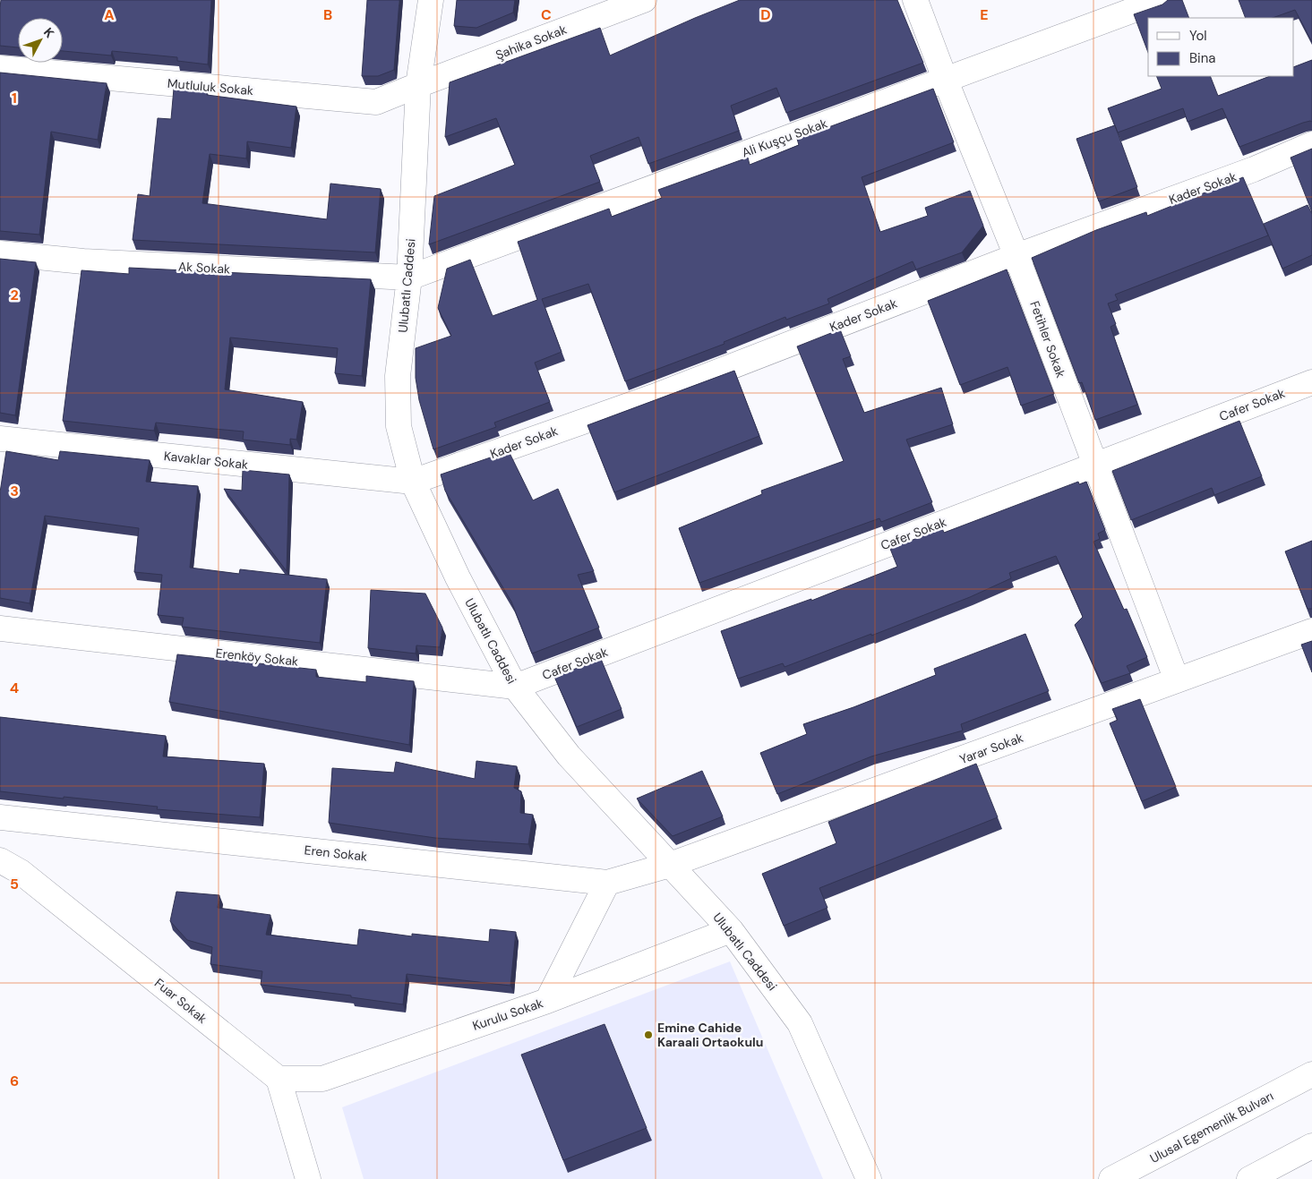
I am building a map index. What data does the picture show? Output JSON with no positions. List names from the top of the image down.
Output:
{
  "streets": {
    "street": [
      "Şahika Sokak",
      "Mutluluk Sokak",
      "Ali Kuşçu Sokak",
      "Kader Sokak",
      "Ak Sokak",
      "Ulubatlı Caddesi",
      "Fetihler Sokak",
      "Cafer Sokak",
      "Kavaklar Sokak",
      "Erenköy Sokak",
      "Yarar Sokak",
      "Eren Sokak",
      "Fuar Sokak",
      "Kurulu Sokak",
      "Ulusal Egemenlik Bulvarı"
    ]
  },
  "crossings": [
    ["Şahika Sokak", "Mutluluk Sokak"],
    ["Şahika Sokak", "Ulubatlı Caddesi"],
    ["Mutluluk Sokak", "Ulubatlı Caddesi"],
    ["Ali Kuşçu Sokak", "Ak Sokak"],
    ["Ali Kuşçu Sokak", "Ulubatlı Caddesi"],
    ["Ali Kuşçu Sokak", "Fetihler Sokak"],
    ["Kader Sokak", "Ulubatlı Caddesi"],
    ["Kader Sokak", "Fetihler Sokak"],
    ["Kader Sokak", "Kavaklar Sokak"],
    ["Ak Sokak", "Ulubatlı Caddesi"],
    ["Ulubatlı Caddesi", "Cafer Sokak"],
    ["Ulubatlı Caddesi", "Kavaklar Sokak"],
    ["Ulubatlı Caddesi", "Erenköy Sokak"],
    ["Ulubatlı Caddesi", "Yarar Sokak"],
    ["Ulubatlı Caddesi", "Eren Sokak"],
    ["Ulubatlı Caddesi", "Kurulu Sokak"],
    ["Fetihler Sokak", "Cafer Sokak"],
    ["Fetihler Sokak", "Yarar Sokak"],
    ["Cafer Sokak", "Erenköy Sokak"],
    ["Yarar Sokak", "Eren Sokak"],
    ["Fuar Sokak", "Kurulu Sokak"]
  ],
  "places": ["Emine Cahide Karaali Ortaokulu"],
  "legend": ["Yol", "Bina"],
  "north": "top right",
  "grid": {
    "columns": [
      "A",
      "B",
      "C",
      "D",
      "E"
    ],
    "rows": [
      "1",
      "2",
      "3",
      "4",
      "5",
      "6"
    ]
  }
}
